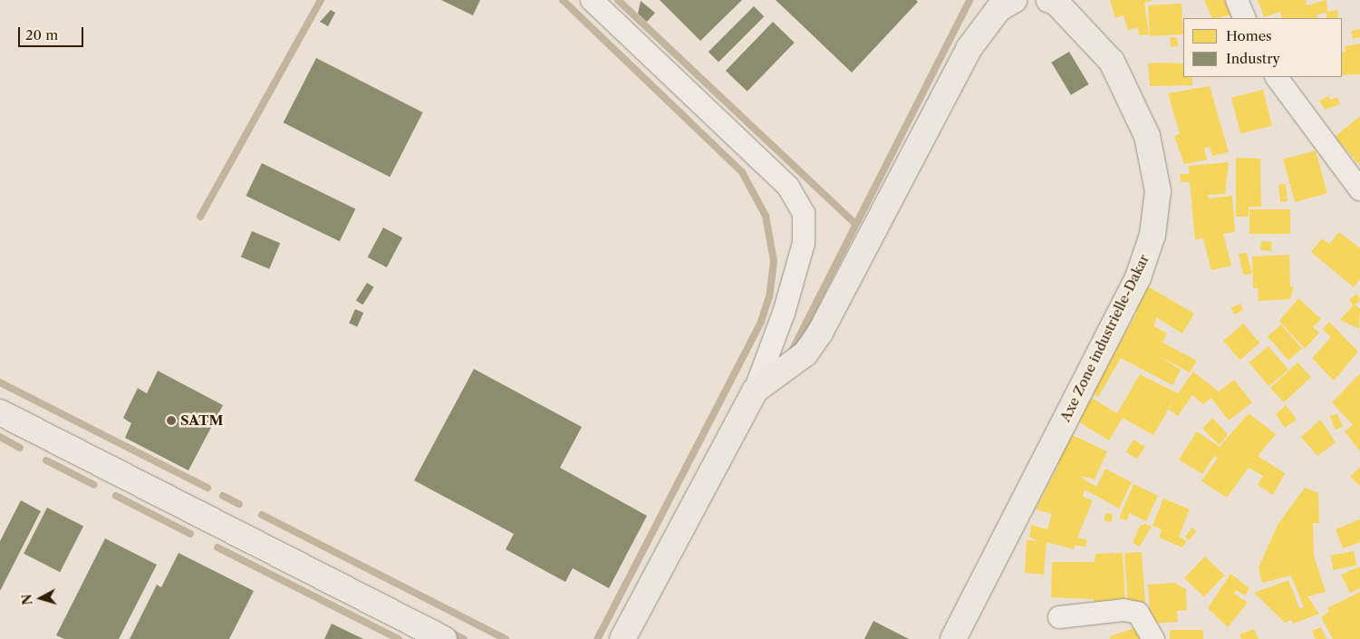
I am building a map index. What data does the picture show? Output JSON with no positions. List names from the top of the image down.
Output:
{
  "streets": {
    "main road": ["Axe Zone industrielle-Dakar"]
  },
  "places": ["SATM"],
  "legend": ["Homes", "Industry"],
  "scale_bar": "20 m",
  "north": "left"
}
